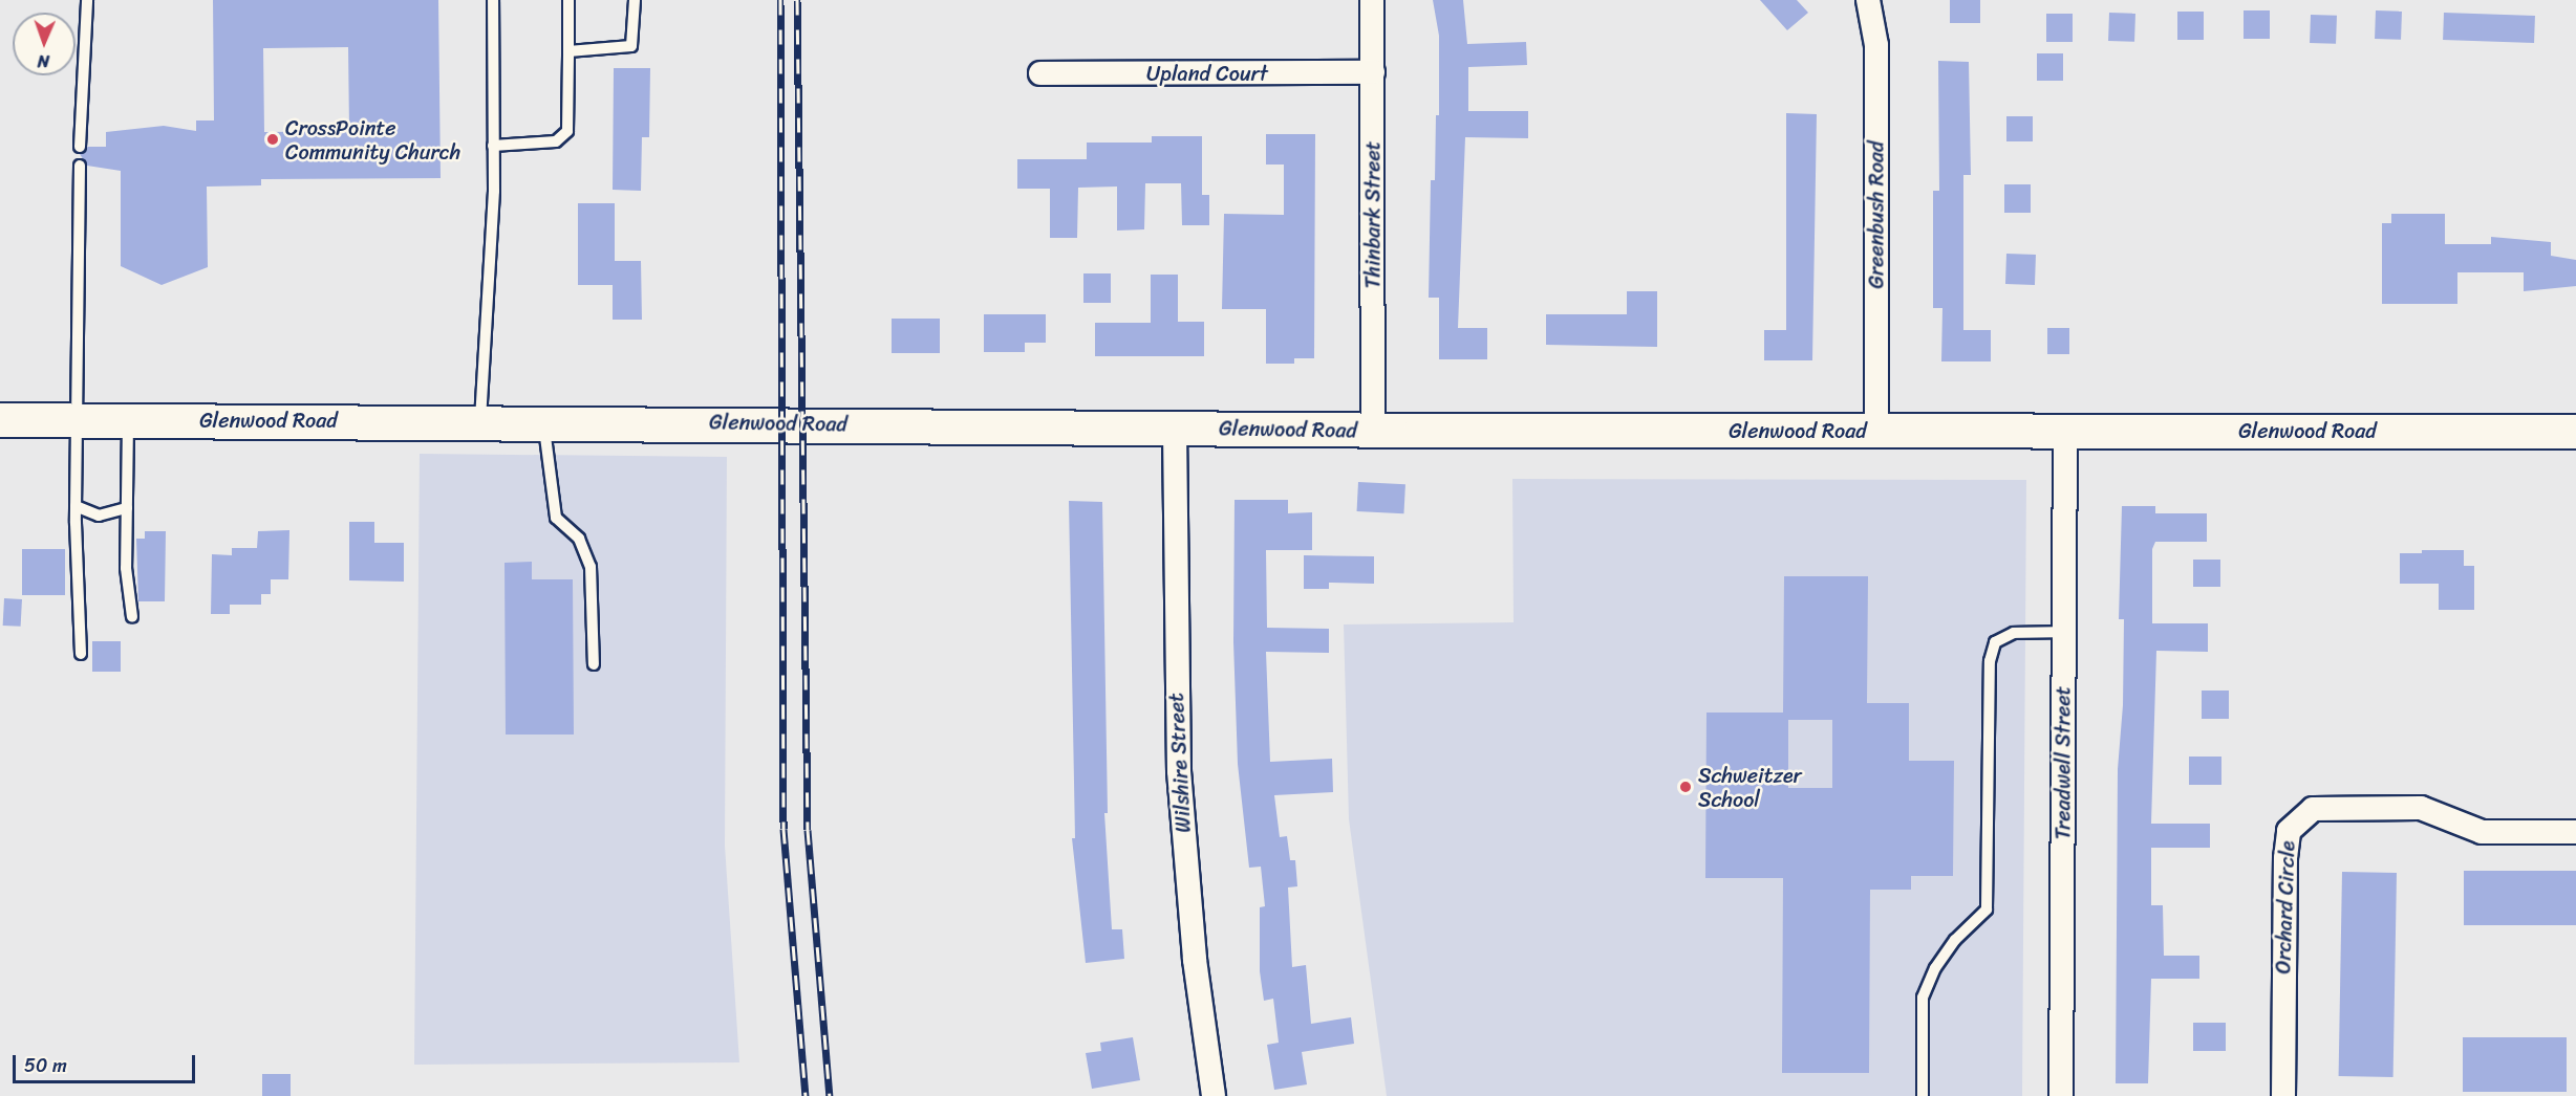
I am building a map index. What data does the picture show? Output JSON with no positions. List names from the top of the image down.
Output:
{
  "streets": {
    "street": [
      "Upland Court",
      "Thinbark Street",
      "Greenbush Road",
      "Glenwood Road",
      "Wilshire Street",
      "Treadwell Street",
      "Orchard Circle"
    ]
  },
  "crossings": [
    ["Upland Court", "Thinbark Street"],
    ["Thinbark Street", "Glenwood Road"],
    ["Greenbush Road", "Glenwood Road"],
    ["Glenwood Road", "Wilshire Street"],
    ["Glenwood Road", "Treadwell Street"]
  ],
  "places": ["CrossPointe Community Church", "Schweitzer School"],
  "scale_bar": "50 m",
  "north": "bottom"
}
